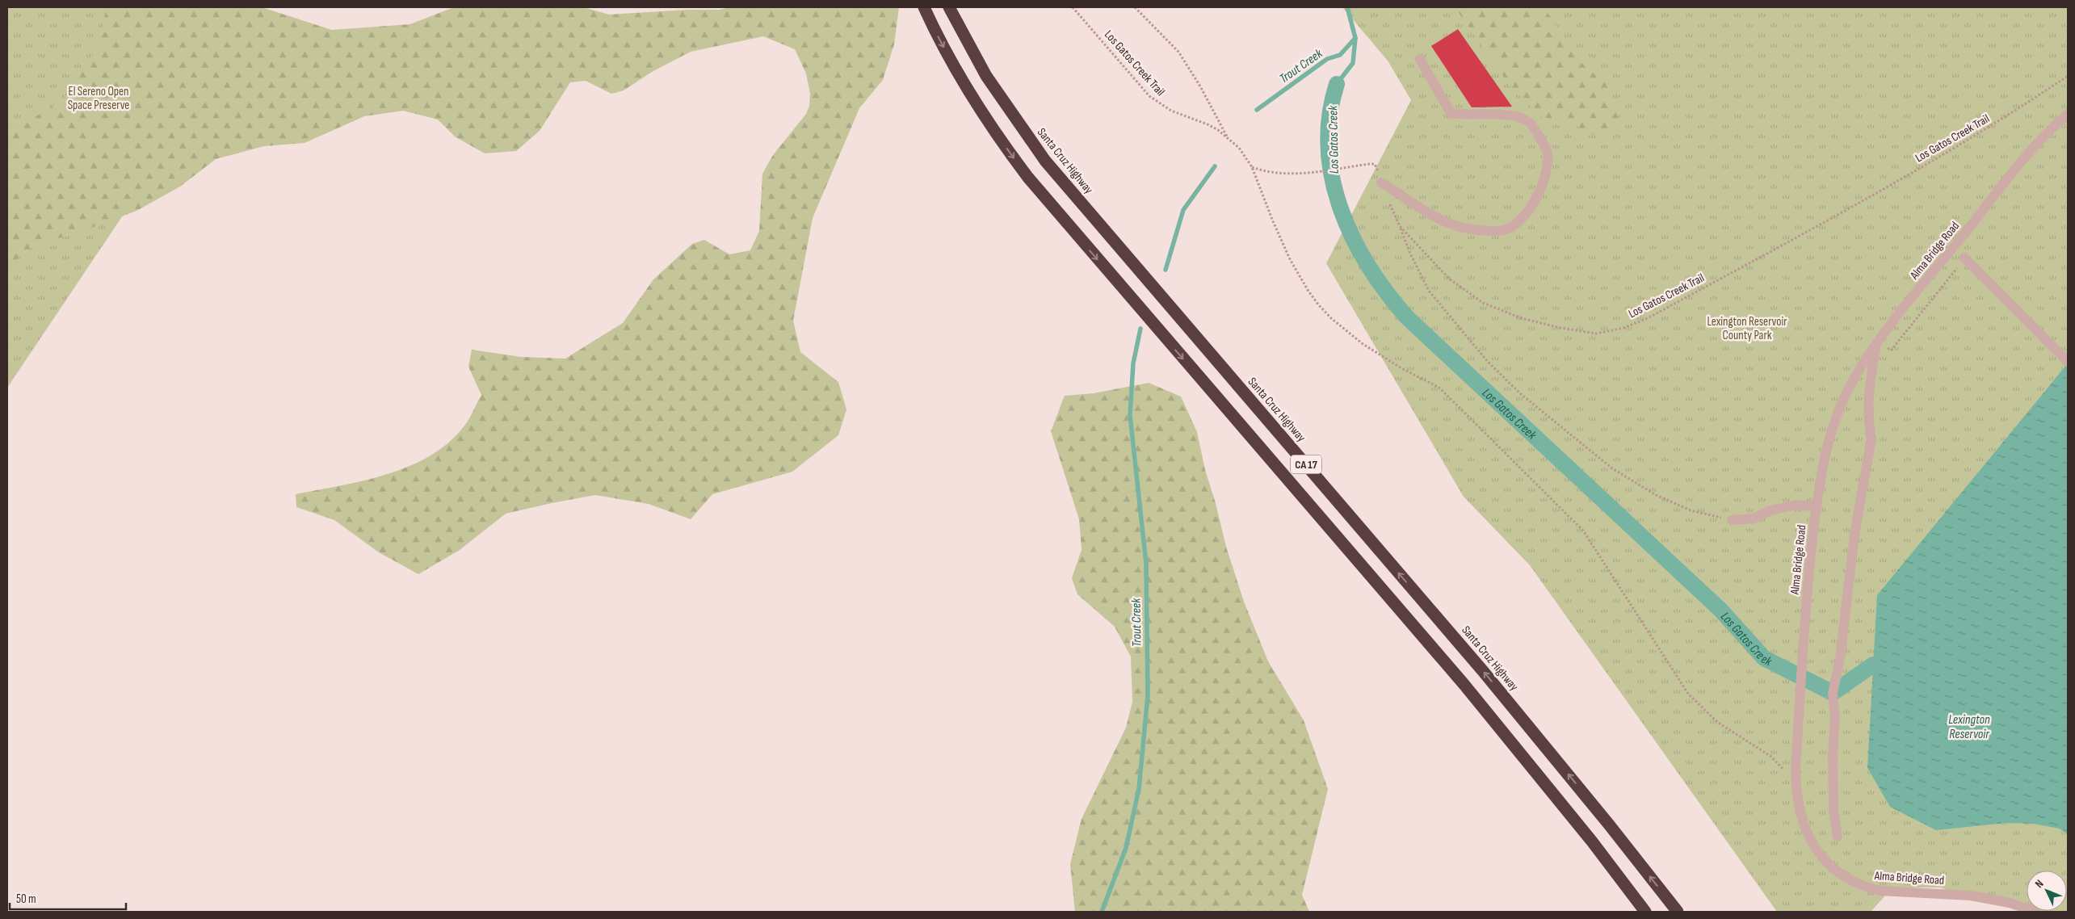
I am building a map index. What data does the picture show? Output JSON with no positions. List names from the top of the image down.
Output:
{
  "streets": {
    "highway": ["Santa Cruz Highway", "CA 17"],
    "street": ["Alma Bridge Road"],
    "path": ["Los Gatos Creek Trail"]
  },
  "water": ["Trout Creek", "Los Gatos Creek", "Lexington Reservoir"],
  "parks": ["El Sereno Open Space Preserve", "Lexington Reservoir County Park"],
  "scale_bar": "50 m",
  "north": "top left"
}
